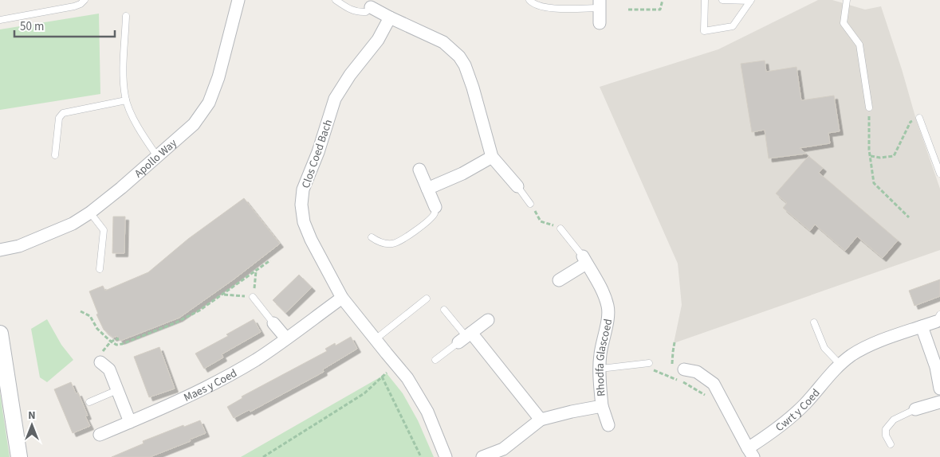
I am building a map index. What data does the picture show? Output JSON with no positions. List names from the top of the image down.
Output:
{
  "streets": {
    "street": [
      "Clos Coed Bach",
      "Apollo Way",
      "Rhodfa Glascoed",
      "Maes y Coed",
      "Cwrt y Coed"
    ]
  },
  "crossings": [
    ["Clos Coed Bach", "Maes y Coed"]
  ],
  "scale_bar": "50 m",
  "north": "top"
}
